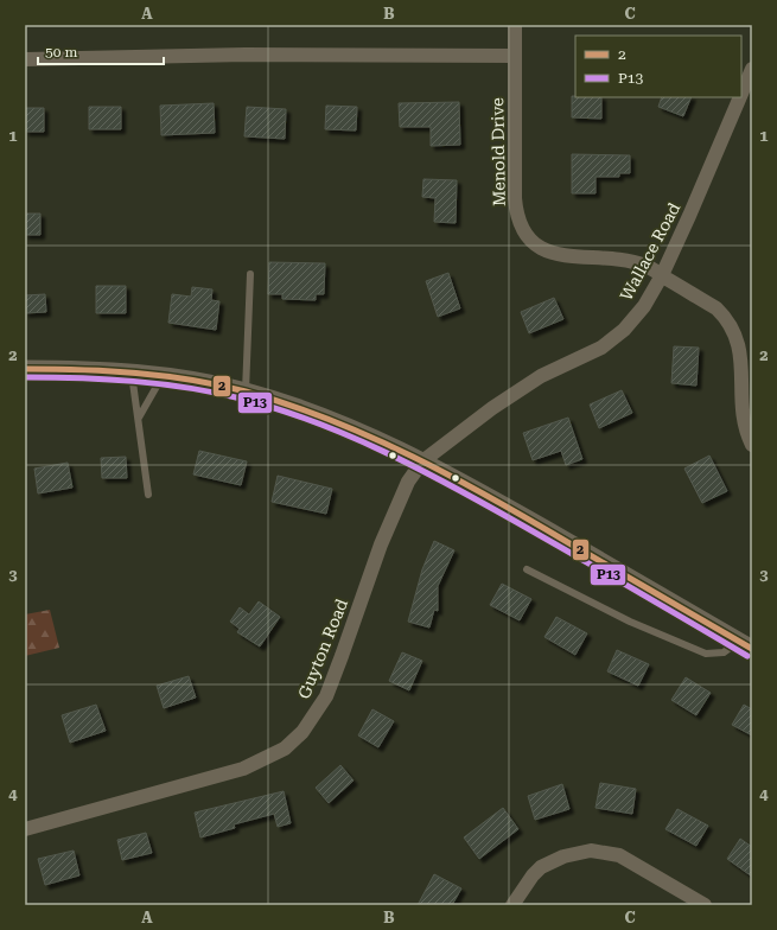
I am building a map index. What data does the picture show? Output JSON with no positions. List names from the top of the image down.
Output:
{
  "streets": {
    "street": ["Menold Drive", "Wallace Road", "Guyton Road"]
  },
  "crossings": [
    ["Menold Drive", "Wallace Road"],
    ["Wallace Road", "Guyton Road"]
  ],
  "lines": ["transit line 2", "transit line P13"],
  "legend": ["2", "P13"],
  "scale_bar": "50 m",
  "grid": {
    "columns": ["A", "B", "C"],
    "rows": [
      "1",
      "2",
      "3",
      "4"
    ]
  }
}
